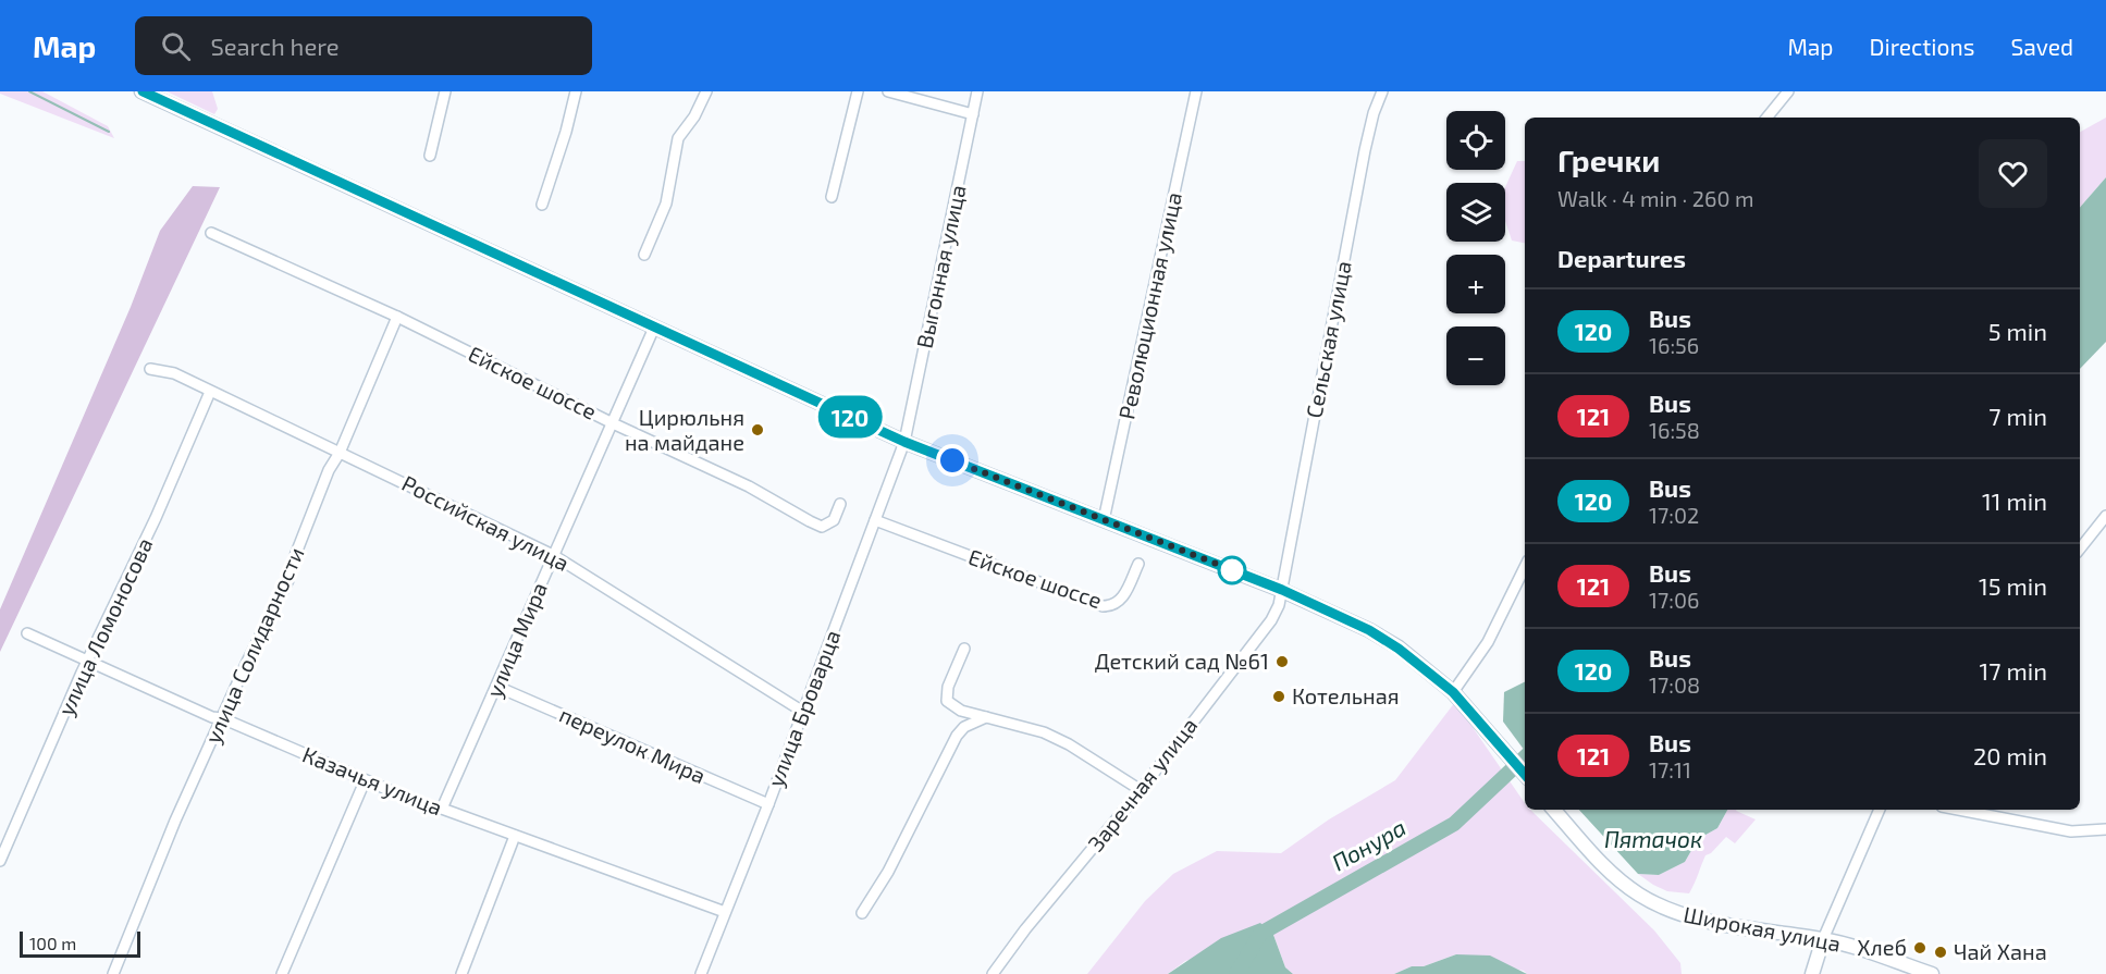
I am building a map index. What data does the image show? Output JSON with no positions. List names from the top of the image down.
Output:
{
  "streets": {
    "main road": ["Широкая улица"],
    "street": [
      "Выгонная улица",
      "Революционная улица",
      "Сельская улица",
      "Ейское шоссе",
      "Российская улица",
      "улица Ломоносова",
      "улица Мира",
      "улица Солидарности",
      "улица Броварца",
      "переулок Мира",
      "Казачья улица",
      "Заречная улица"
    ]
  },
  "crossings": [
    ["Выгонная улица", "улица Броварца"],
    ["Сельская улица", "Заречная улица"],
    ["Ейское шоссе", "улица Мира"],
    ["Ейское шоссе", "улица Солидарности"],
    ["Ейское шоссе", "улица Броварца"],
    ["Российская улица", "улица Ломоносова"],
    ["Российская улица", "улица Мира"],
    ["Российская улица", "улица Солидарности"],
    ["Российская улица", "улица Броварца"],
    ["улица Ломоносова", "Казачья улица"],
    ["улица Мира", "переулок Мира"],
    ["улица Мира", "Казачья улица"],
    ["улица Солидарности", "Казачья улица"],
    ["улица Броварца", "переулок Мира"],
    ["улица Броварца", "Казачья улица"]
  ],
  "water": ["Пятачок", "Понура"],
  "places": [
    "Цирюльня на майдане",
    "Детский сад №61",
    "Котельная",
    "Хлеб",
    "Чай Хана"
  ],
  "lines": ["bus line 120"],
  "scale_bar": "100 m",
  "page": {
    "header": "Map",
    "search": "Search here",
    "nav": ["Map", "Directions", "Saved"],
    "on_map": "120",
    "map_buttons": ["+", "−"],
    "heading": [
      ["Гречки", "Walk · 4 min · 260 m"],
      "Departures"
    ],
    "list": [
      {
        "mark": "120",
        "name": "Bus",
        "note": "16:56",
        "value": "5 min"
      },
      {
        "mark": "121",
        "name": "Bus",
        "note": "16:58",
        "value": "7 min"
      },
      {
        "mark": "120",
        "name": "Bus",
        "note": "17:02",
        "value": "11 min"
      },
      {
        "mark": "121",
        "name": "Bus",
        "note": "17:06",
        "value": "15 min"
      },
      {
        "mark": "120",
        "name": "Bus",
        "note": "17:08",
        "value": "17 min"
      },
      {
        "mark": "121",
        "name": "Bus",
        "note": "17:11",
        "value": "20 min"
      }
    ],
    "scale": "100 m"
  }
}
